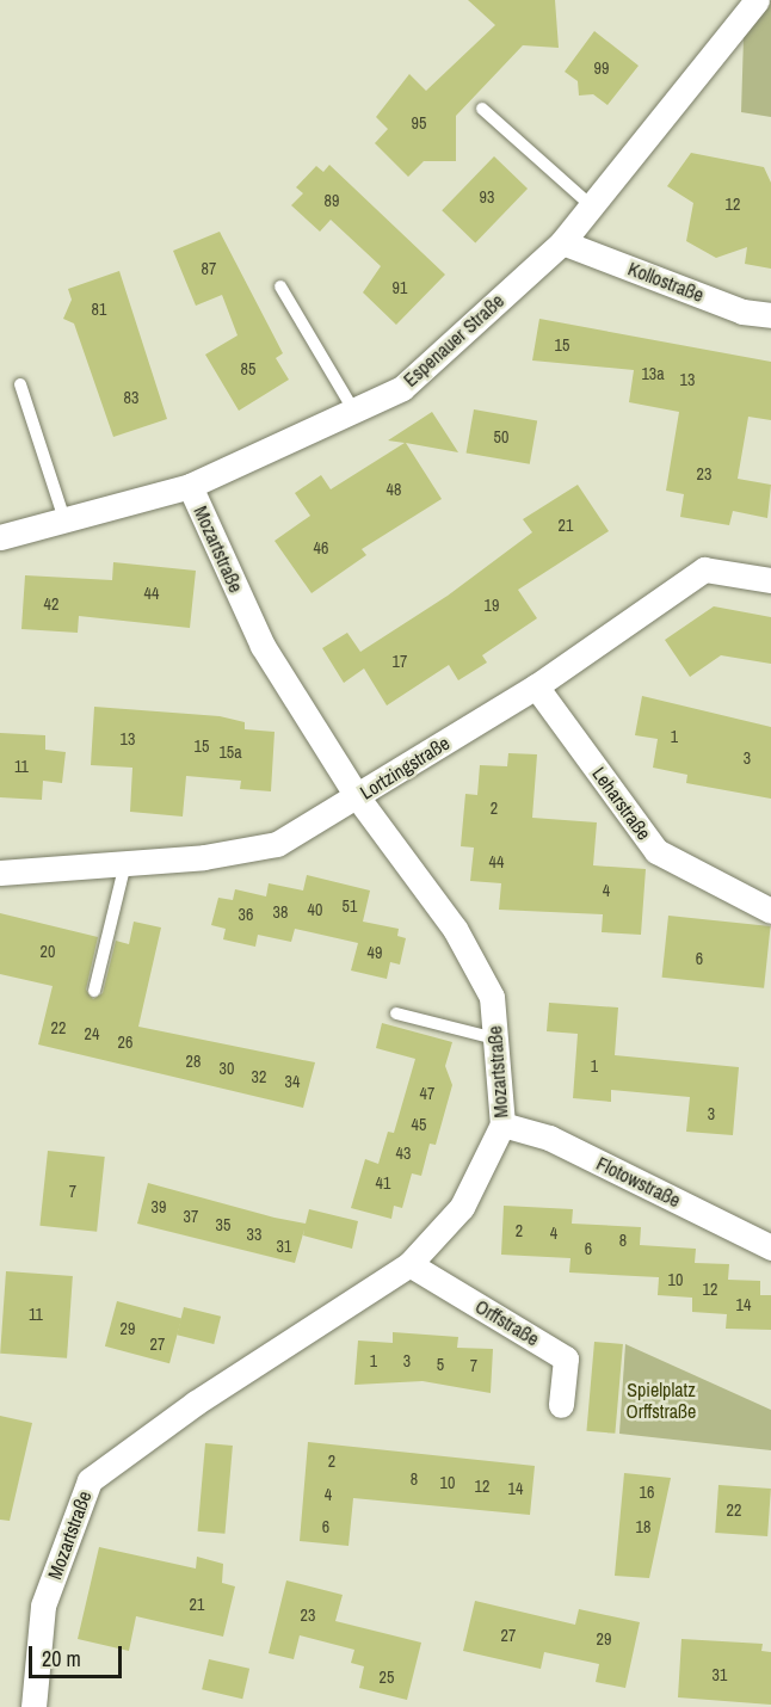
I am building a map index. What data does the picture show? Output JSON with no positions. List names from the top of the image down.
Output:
{
  "streets": {
    "street": [
      "Kollostraße",
      "Espenauer Straße",
      "Mozartstraße",
      "Lortzingstraße",
      "Leharstraße",
      "Flotowstraße",
      "Orffstraße"
    ]
  },
  "crossings": [
    ["Kollostraße", "Espenauer Straße"],
    ["Espenauer Straße", "Mozartstraße"],
    ["Mozartstraße", "Lortzingstraße"],
    ["Mozartstraße", "Flotowstraße"],
    ["Mozartstraße", "Orffstraße"],
    ["Lortzingstraße", "Leharstraße"]
  ],
  "parks": ["Spielplatz Orffstraße"],
  "house_numbers": [
    "99",
    "95",
    "93",
    "89",
    "12",
    "87",
    "91",
    "81",
    "15",
    "85",
    "13a",
    "13",
    "83",
    "50",
    "23",
    "48",
    "21",
    "46",
    "44",
    "42",
    "19",
    "17",
    "1",
    "13",
    "15",
    "15a",
    "3",
    "11",
    "2",
    "44",
    "4",
    "51",
    "40",
    "38",
    "36",
    "20",
    "49",
    "6",
    "22",
    "24",
    "26",
    "28",
    "1",
    "30",
    "32",
    "34",
    "47",
    "3",
    "45",
    "43",
    "41",
    "7",
    "39",
    "37",
    "35",
    "2",
    "4",
    "33",
    "8",
    "31",
    "6",
    "10",
    "12",
    "14",
    "11",
    "29",
    "27",
    "1",
    "3",
    "5",
    "7",
    "2",
    "8",
    "10",
    "12",
    "14",
    "16",
    "4",
    "22",
    "6",
    "18",
    "21",
    "23",
    "27",
    "29",
    "31",
    "25"
  ],
  "scale_bar": "20 m"
}
